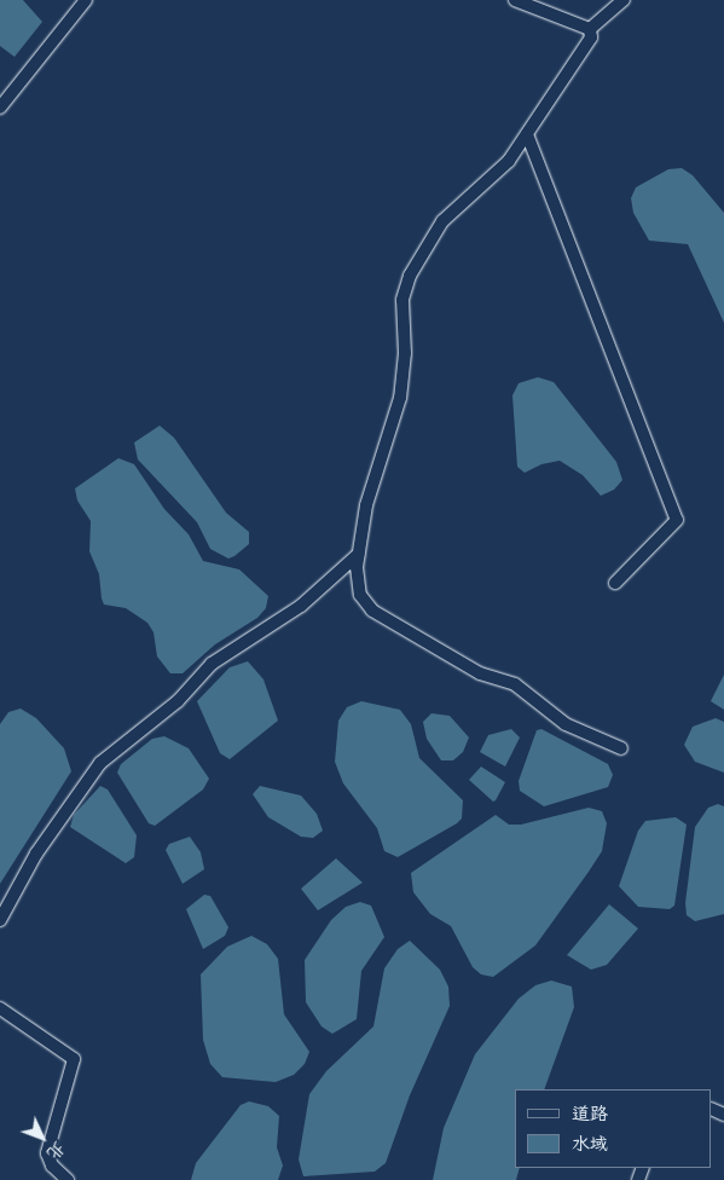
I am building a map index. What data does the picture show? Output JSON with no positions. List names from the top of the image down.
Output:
{
  "legend": ["道路", "水域"],
  "north": "bottom right"
}
